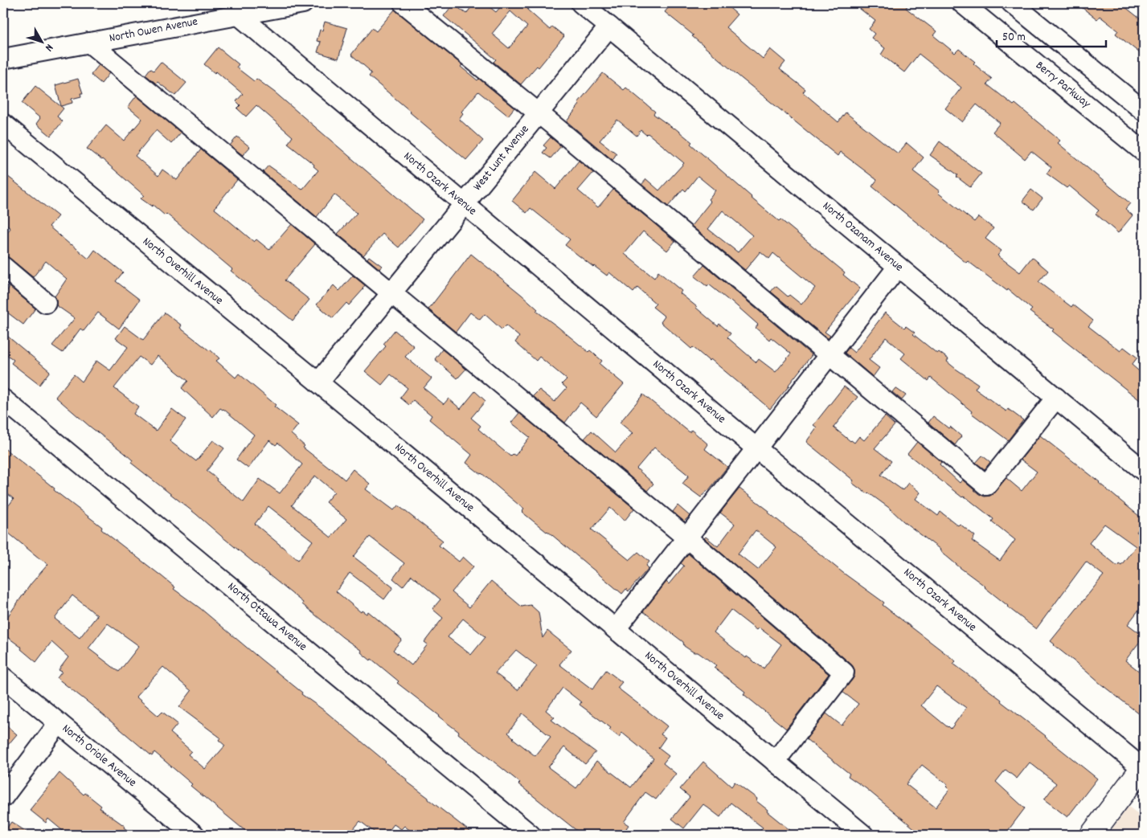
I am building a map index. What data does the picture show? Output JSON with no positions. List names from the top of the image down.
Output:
{
  "streets": {
    "street": [
      "North Owen Avenue",
      "Berry Parkway",
      "West Lunt Avenue",
      "North Ozark Avenue",
      "North Ozanam Avenue",
      "North Overhill Avenue",
      "North Ottawa Avenue",
      "North Oriole Avenue"
    ]
  },
  "crossings": [
    ["North Owen Avenue", "North Ozark Avenue"],
    ["West Lunt Avenue", "North Ozark Avenue"],
    ["West Lunt Avenue", "North Ozanam Avenue"],
    ["West Lunt Avenue", "North Overhill Avenue"]
  ],
  "scale_bar": "50 m",
  "north": "bottom right"
}
